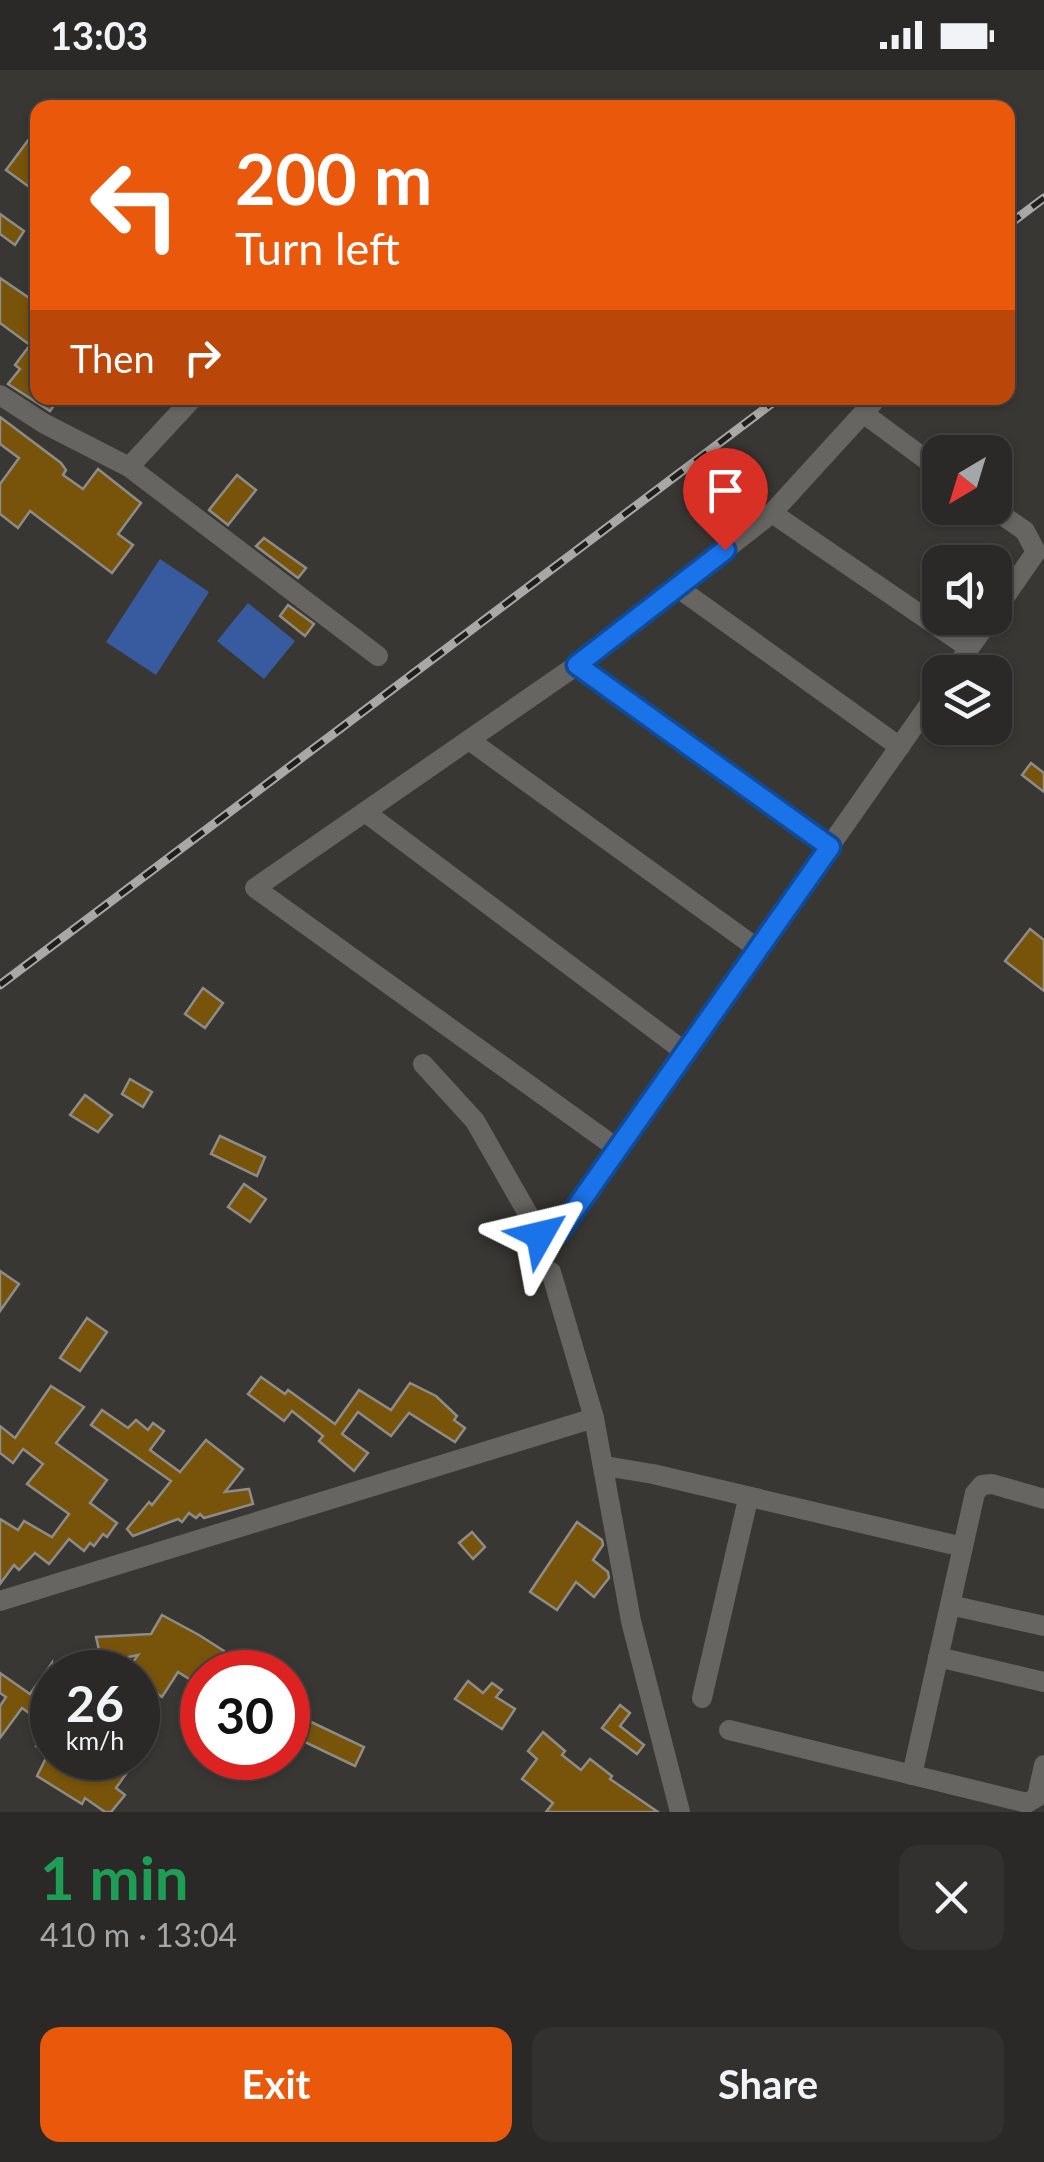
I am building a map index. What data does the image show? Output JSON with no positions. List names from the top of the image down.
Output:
{
  "north": "bottom left",
  "page": {
    "status": "13:03",
    "turn": ["200 m", "Turn left"],
    "then": "Then",
    "speed": "26 km/h",
    "limit": "30",
    "heading": ["1 min", "410 m · 13:04"],
    "buttons": ["Exit", "Share"]
  }
}
